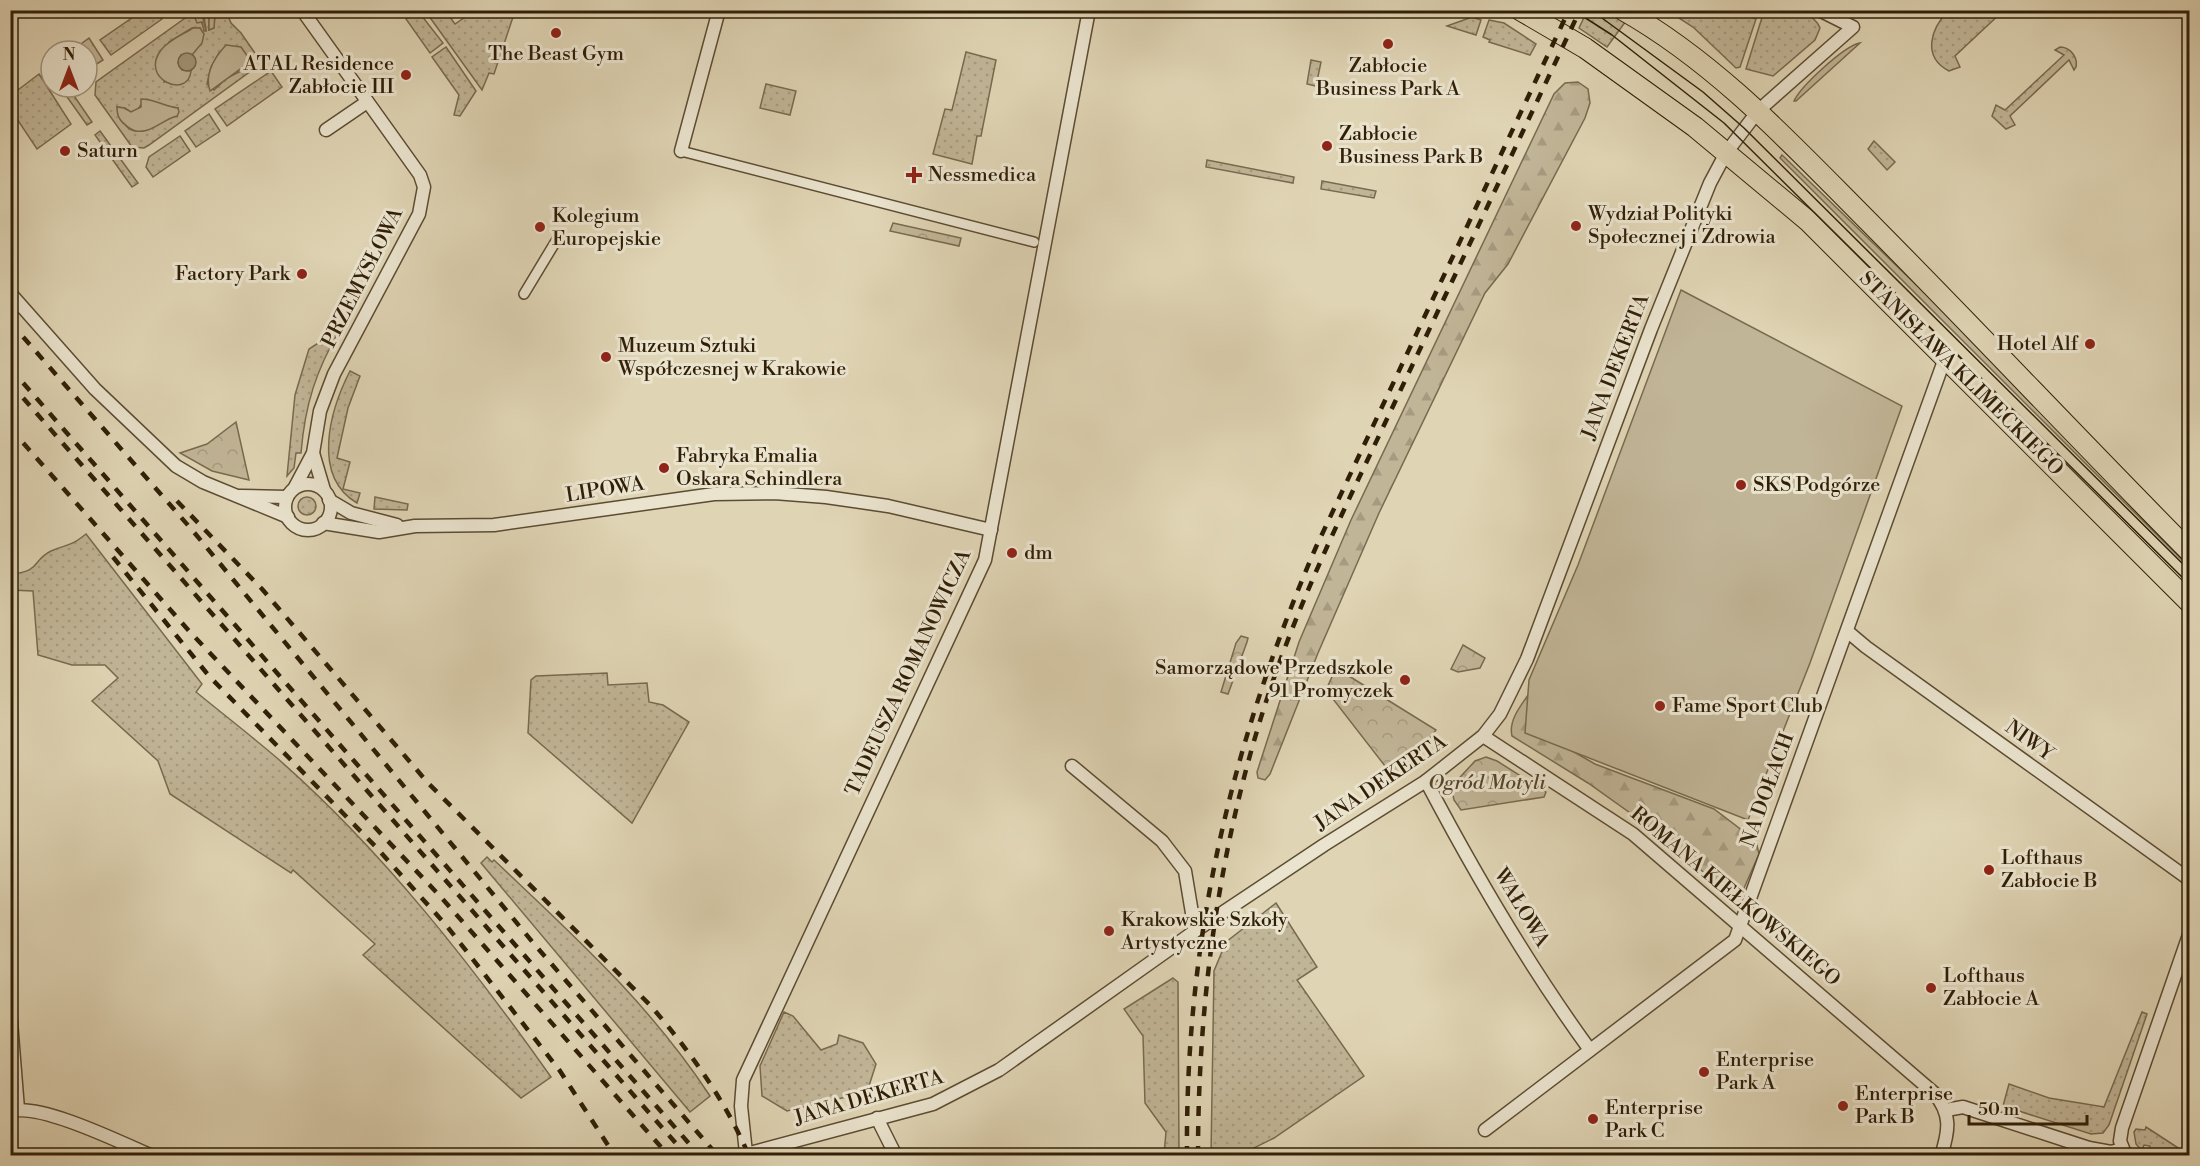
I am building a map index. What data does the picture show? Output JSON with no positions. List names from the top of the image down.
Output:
{
  "streets": {
    "main road": ["STANISŁAWA KLIMECKIEGO"],
    "street": [
      "PRZEMYSŁOWA",
      "JANA DEKERTA",
      "LIPOWA",
      "TADEUSZA ROMANOWICZA",
      "NIWY",
      "NA DOŁACH",
      "ROMANA KIEŁKOWSKIEGO",
      "WAŁOWA"
    ]
  },
  "crossings": [
    ["PRZEMYSŁOWA", "LIPOWA"],
    ["JANA DEKERTA", "STANISŁAWA KLIMECKIEGO"],
    ["JANA DEKERTA", "TADEUSZA ROMANOWICZA"],
    ["JANA DEKERTA", "ROMANA KIEŁKOWSKIEGO"],
    ["JANA DEKERTA", "WAŁOWA"],
    ["STANISŁAWA KLIMECKIEGO", "NA DOŁACH"],
    ["LIPOWA", "TADEUSZA ROMANOWICZA"],
    ["NIWY", "NA DOŁACH"],
    ["NA DOŁACH", "ROMANA KIEŁKOWSKIEGO"],
    ["NA DOŁACH", "WAŁOWA"]
  ],
  "parks": ["Ogród Motyli"],
  "places": {
    "other": [
      "The Beast Gym",
      "Zabłocie Business Park A",
      "ATAL Residence Zabłocie III",
      "Zabłocie Business Park B",
      "Saturn",
      "Wydział Polityki Społecznej i Zdrowia",
      "Kolegium Europejskie",
      "Factory Park",
      "Hotel Alf",
      "Muzeum Sztuki Współczesnej w Krakowie",
      "Fabryka Emalia Oskara Schindlera",
      "SKS Podgórze",
      "dm",
      "Samorządowe Przedszkole 91 Promyczek",
      "Fame Sport Club",
      "Lofthaus Zabłocie B",
      "Krakowskie Szkoły Artystyczne",
      "Lofthaus Zabłocie A",
      "Enterprise Park A",
      "Enterprise Park B",
      "Enterprise Park C"
    ],
    "health": ["Nessmedica"]
  },
  "scale_bar": "50 m",
  "north": "top"
}
